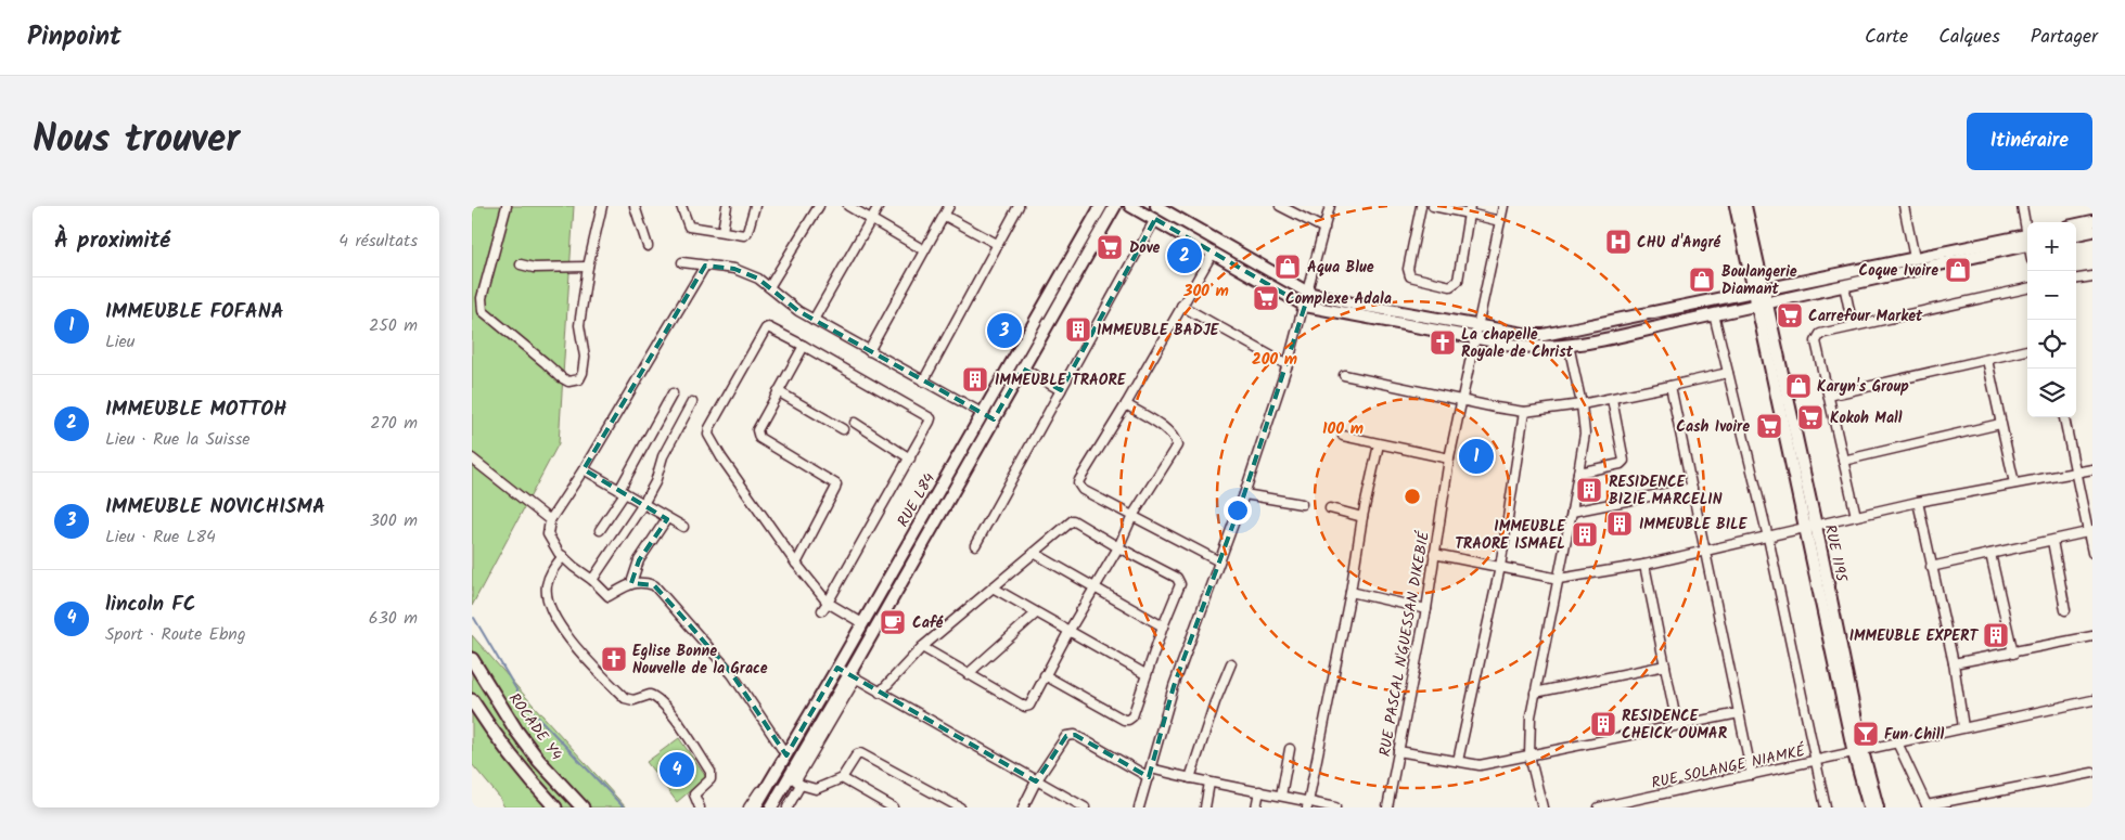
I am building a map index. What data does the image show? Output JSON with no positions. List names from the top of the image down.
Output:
{
  "streets": {
    "highway": ["ROCADE Y4"],
    "main road": ["RUE L84", "RUE I195"],
    "street": ["RUE PASCAL N'GUESSAN DIKEBIÉ", "RUE SOLANGE NIAMKÉ"]
  },
  "crossings": [
    ["RUE I195", "RUE SOLANGE NIAMKÉ"]
  ],
  "places": {
    "hospital": ["CHU d'Angré"],
    "supermarket": [
      "Dove",
      "Complexe Adala",
      "Carrefour Market",
      "Kokoh Mall",
      "Cash Ivoire"
    ],
    "shop": [
      "Aqua Blue",
      "Coque Ivoire",
      "Boulangerie Diamant",
      "Karyn's Group"
    ],
    "building": [
      "IMMEUBLE BADJE",
      "IMMEUBLE TRAORE",
      "RESIDENCE BIZIE MARCELIN",
      "IMMEUBLE BILE",
      "IMMEUBLE TRAORE ISMAEL",
      "IMMEUBLE EXPERT",
      "RESIDENCE CHEICK OUMAR"
    ],
    "church": ["La chapelle Royale de Christ", "Eglise Bonne Nouvelle de la Grace"],
    "cafe": ["Café"],
    "bar": ["Fun Chill"]
  },
  "page": {
    "header": "Pinpoint",
    "nav": ["Carte", "Calques", "Partager"],
    "title": "Nous trouver",
    "buttons": "Itinéraire",
    "heading": ["À proximité", "4 résultats"],
    "map_buttons": ["+", "−"],
    "pins": [
      "2",
      "3",
      "1",
      "4"
    ],
    "list": [
      {
        "mark": "1",
        "name": "IMMEUBLE FOFANA",
        "note": "Lieu",
        "value": "250 m"
      },
      {
        "mark": "2",
        "name": "IMMEUBLE MOTTOH",
        "note": "Lieu · Rue la Suisse",
        "value": "270 m"
      },
      {
        "mark": "3",
        "name": "IMMEUBLE NOVICHISMA",
        "note": "Lieu · Rue L84",
        "value": "300 m"
      },
      {
        "mark": "4",
        "name": "lincoln FC",
        "note": "Sport · Route Ebng",
        "value": "630 m"
      }
    ]
  },
  "rings": ["300 m", "200 m", "100 m"]
}
